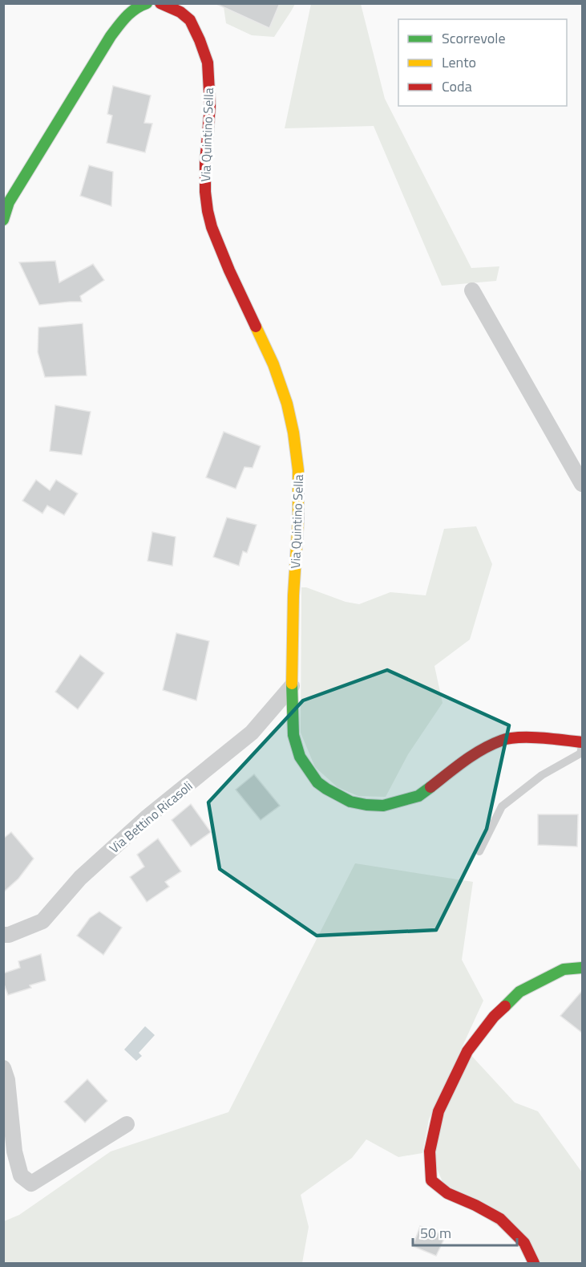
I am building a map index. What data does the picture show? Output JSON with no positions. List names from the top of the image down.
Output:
{
  "streets": {
    "street": ["Via Quintino Sella", "Via Bettino Ricasoli"]
  },
  "crossings": [
    ["Via Quintino Sella", "Via Bettino Ricasoli"]
  ],
  "legend": ["Scorrevole", "Lento", "Coda"],
  "scale_bar": "50 m"
}
